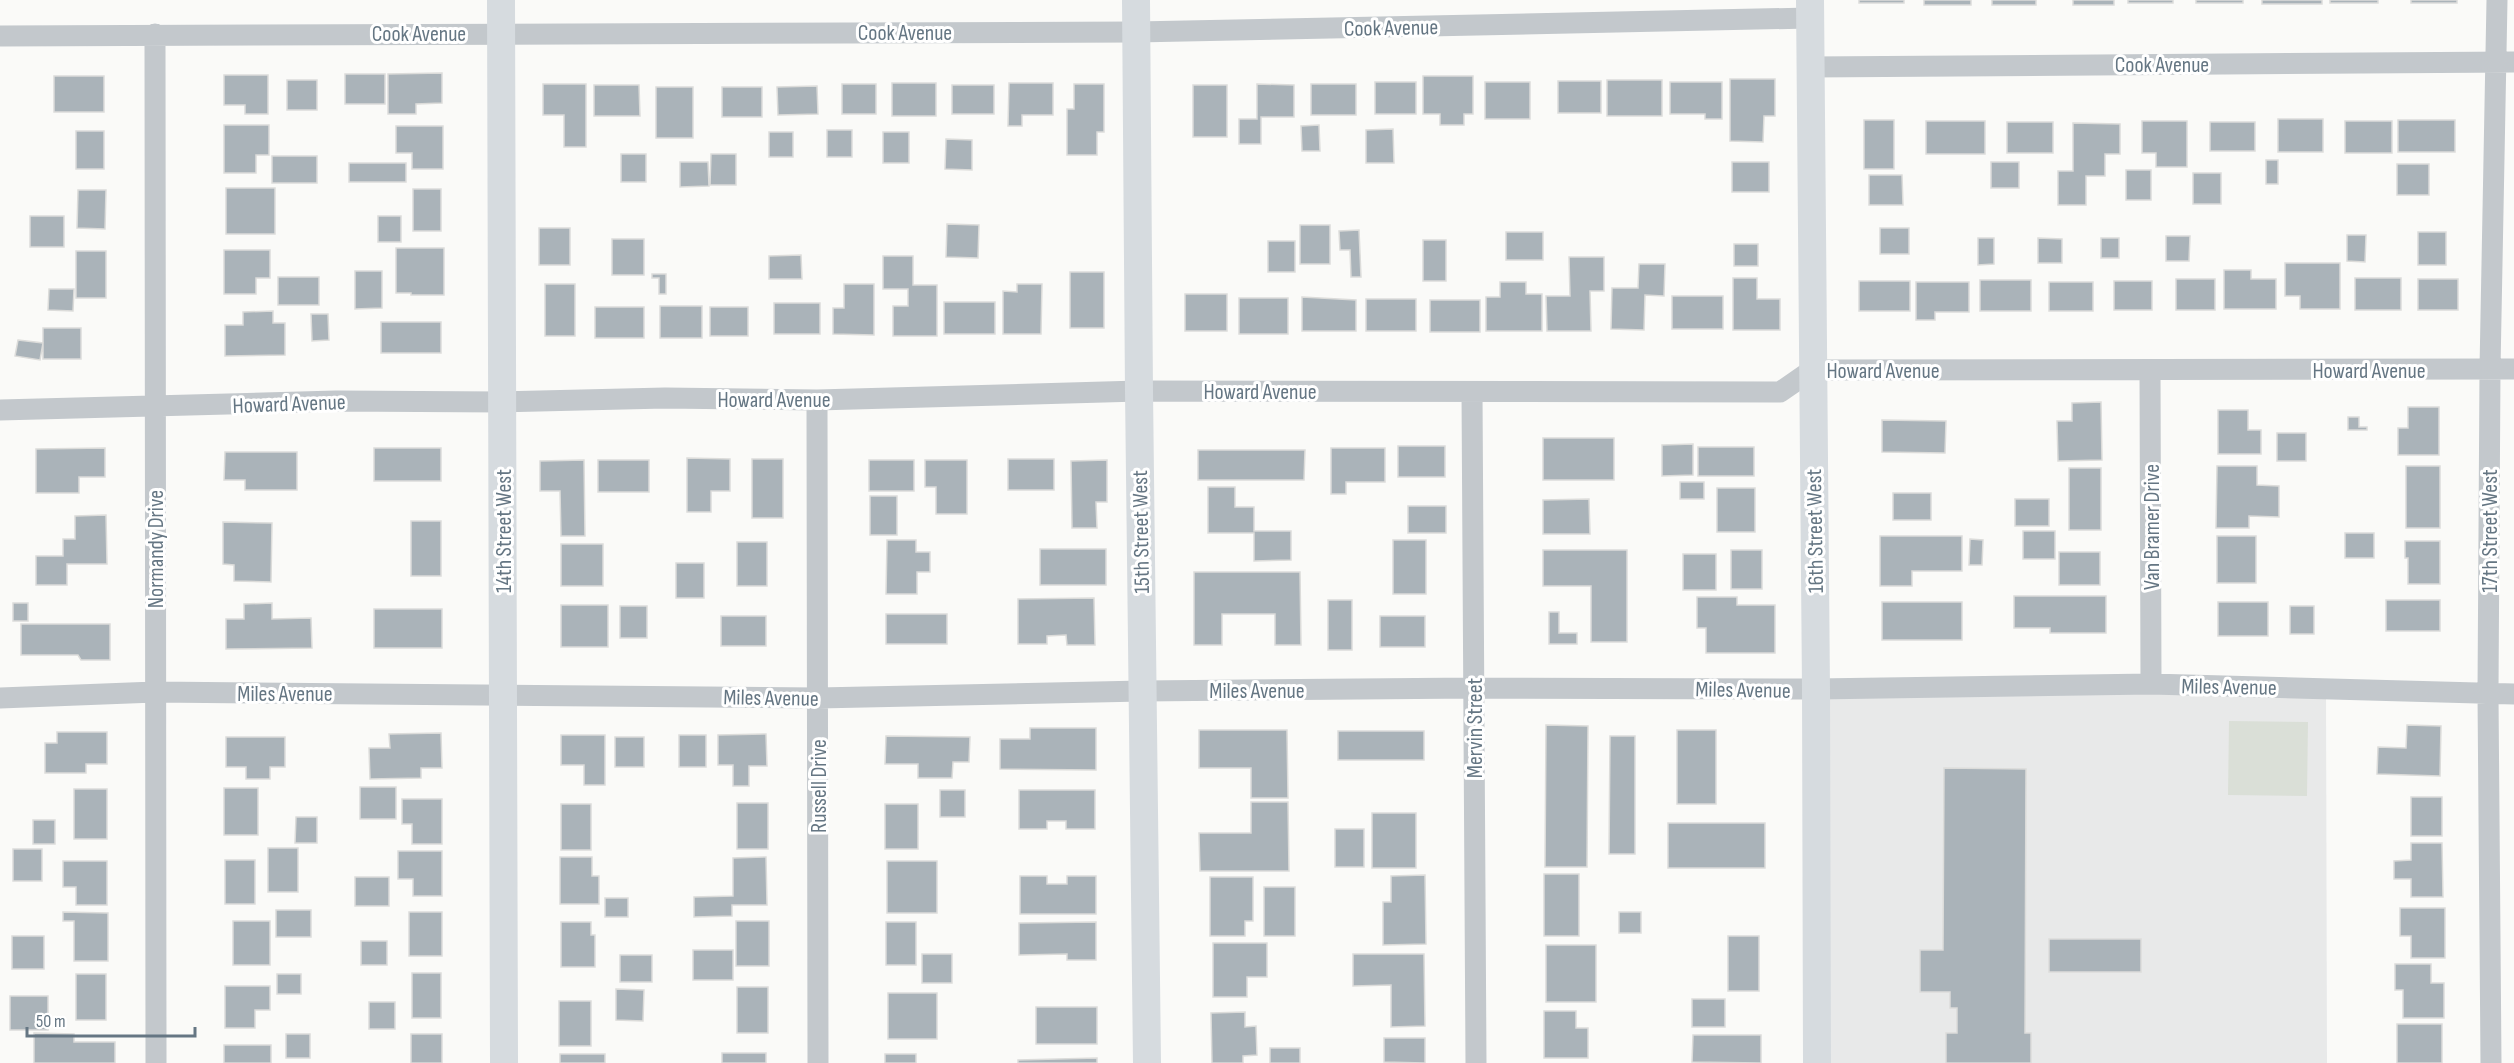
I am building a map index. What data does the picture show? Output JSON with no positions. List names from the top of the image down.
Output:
{
  "streets": {
    "street": [
      "Cook Avenue",
      "Howard Avenue",
      "Van Bramer Drive",
      "14th Street West",
      "16th Street West",
      "17th Street West",
      "15th Street West",
      "Normandy Drive",
      "Miles Avenue",
      "Mervin Street",
      "Russell Drive"
    ]
  },
  "crossings": [
    ["Cook Avenue", "14th Street West"],
    ["Cook Avenue", "16th Street West"],
    ["Cook Avenue", "17th Street West"],
    ["Cook Avenue", "15th Street West"],
    ["Cook Avenue", "Normandy Drive"],
    ["Howard Avenue", "Van Bramer Drive"],
    ["Howard Avenue", "14th Street West"],
    ["Howard Avenue", "16th Street West"],
    ["Howard Avenue", "17th Street West"],
    ["Howard Avenue", "15th Street West"],
    ["Howard Avenue", "Normandy Drive"],
    ["Howard Avenue", "Mervin Street"],
    ["Howard Avenue", "Russell Drive"],
    ["Van Bramer Drive", "Miles Avenue"],
    ["14th Street West", "Miles Avenue"],
    ["16th Street West", "Miles Avenue"],
    ["17th Street West", "Miles Avenue"],
    ["15th Street West", "Miles Avenue"],
    ["Normandy Drive", "Miles Avenue"],
    ["Miles Avenue", "Mervin Street"],
    ["Miles Avenue", "Russell Drive"]
  ],
  "scale_bar": "50 m"
}
